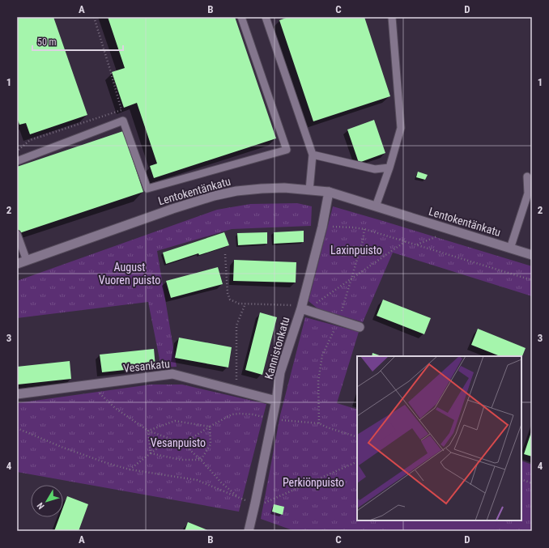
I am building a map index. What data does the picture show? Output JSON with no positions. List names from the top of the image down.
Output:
{
  "streets": {
    "street": ["Lentokentänkatu", "Kannistonkatu", "Vesankatu"]
  },
  "crossings": [
    ["Lentokentänkatu", "Kannistonkatu"],
    ["Kannistonkatu", "Vesankatu"]
  ],
  "parks": [
    "Laxinpuisto",
    "August Vuoren puisto",
    "Vesanpuisto",
    "Perkiönpuisto"
  ],
  "scale_bar": "50 m",
  "north": "bottom left",
  "grid": {
    "columns": [
      "A",
      "B",
      "C",
      "D"
    ],
    "rows": [
      "1",
      "2",
      "3",
      "4"
    ]
  }
}
